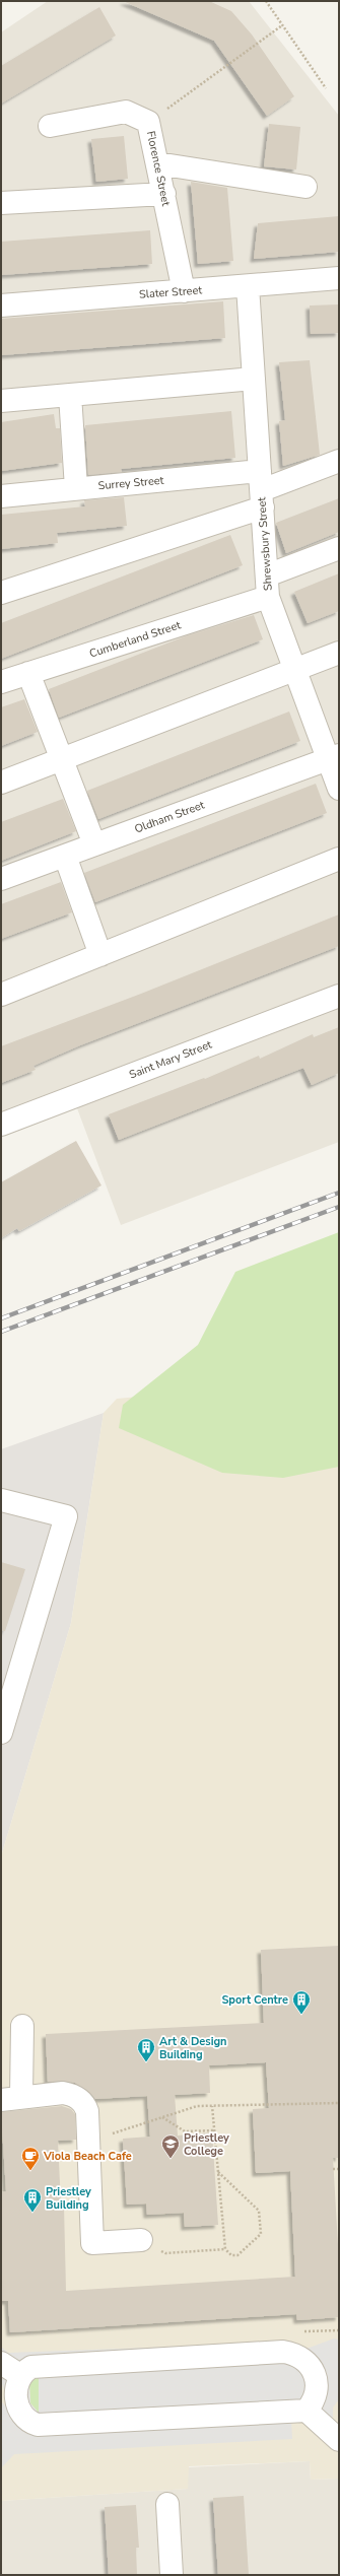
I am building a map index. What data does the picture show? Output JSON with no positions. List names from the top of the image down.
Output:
{
  "streets": {
    "street": [
      "Florence Street",
      "Slater Street",
      "Surrey Street",
      "Shrewsbury Street",
      "Cumberland Street",
      "Oldham Street",
      "Saint Mary Street"
    ]
  },
  "crossings": [
    ["Florence Street", "Slater Street"],
    ["Slater Street", "Shrewsbury Street"],
    ["Surrey Street", "Shrewsbury Street"],
    ["Shrewsbury Street", "Cumberland Street"],
    ["Shrewsbury Street", "Oldham Street"]
  ],
  "places": {
    "building": ["Sport Centre", "Art & Design Building", "Priestley Building"],
    "school or university": ["Priestley College"],
    "cafe": ["Viola Beach Cafe"]
  }
}
